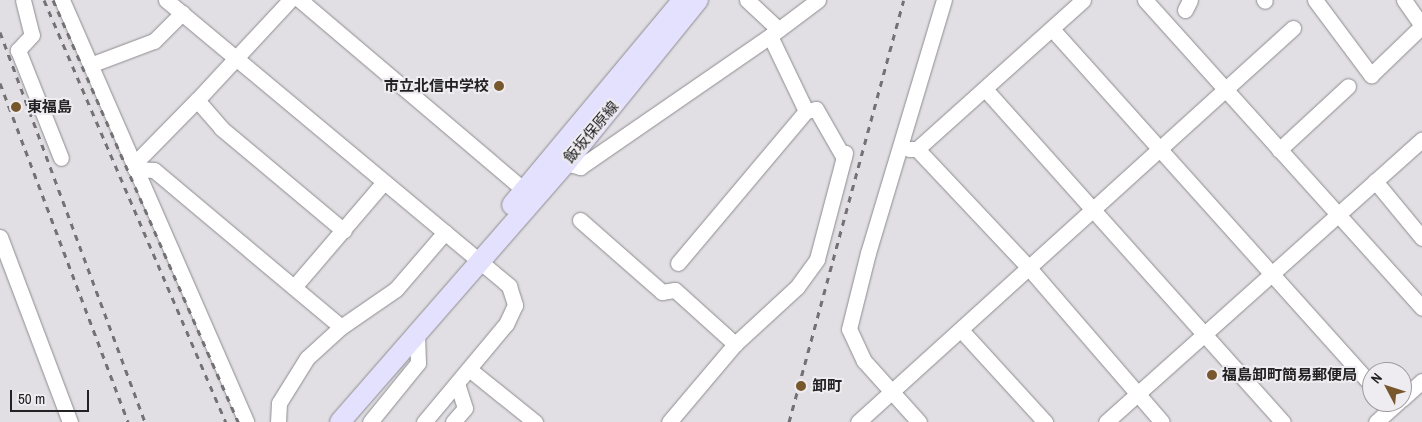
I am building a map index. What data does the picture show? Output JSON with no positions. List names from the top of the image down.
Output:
{
  "streets": {
    "main road": ["飯坂保原線"]
  },
  "places": [
    "市立北信中学校",
    "東福島",
    "福島卸町簡易郵便局",
    "卸町"
  ],
  "scale_bar": "50 m",
  "north": "top left"
}
